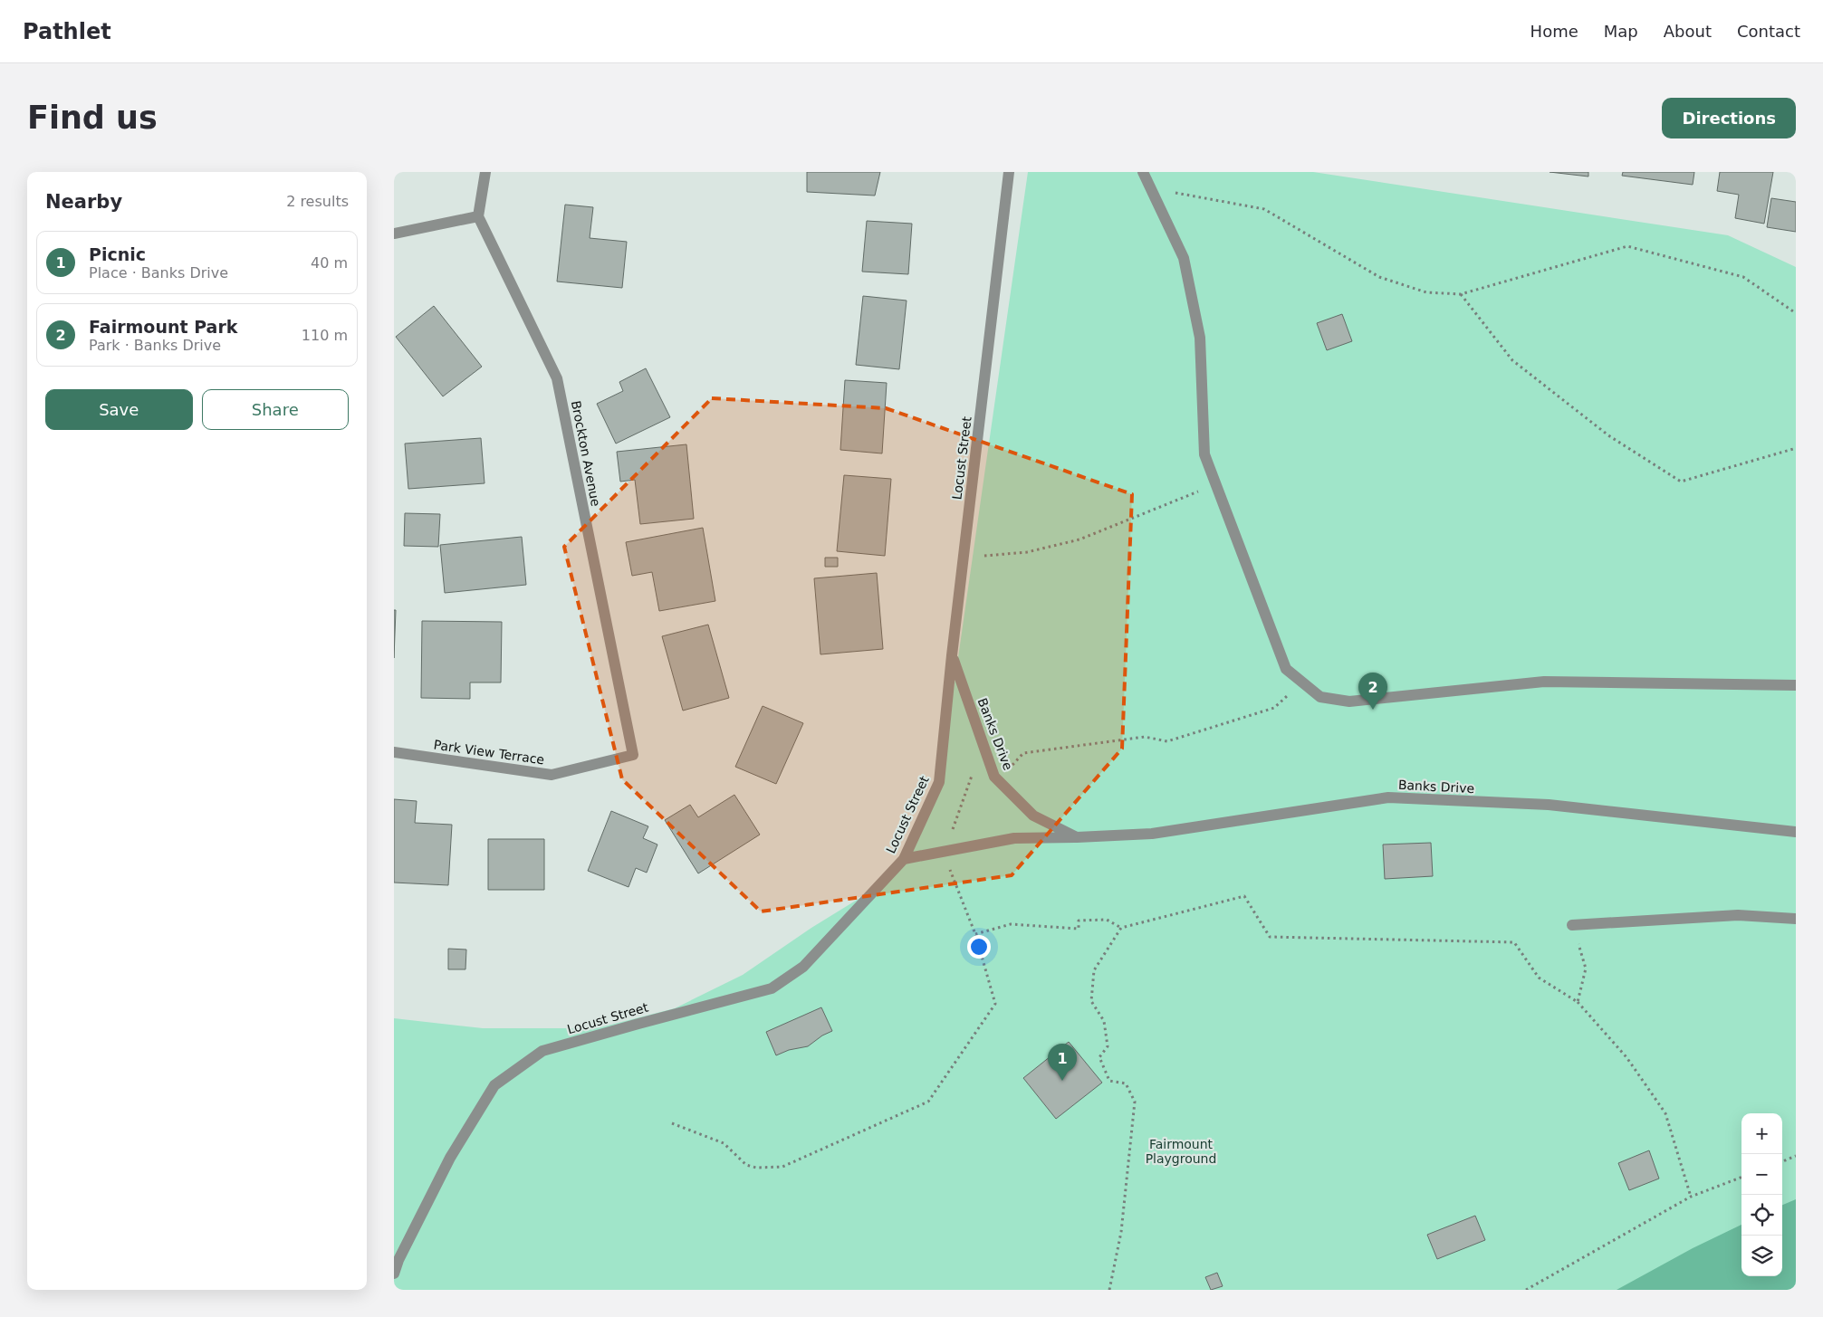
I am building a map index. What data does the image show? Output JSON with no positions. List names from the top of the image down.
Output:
{
  "streets": {
    "street": [
      "Brockton Avenue",
      "Locust Street",
      "Banks Drive",
      "Park View Terrace"
    ]
  },
  "crossings": [
    ["Brockton Avenue", "Park View Terrace"],
    ["Locust Street", "Banks Drive"]
  ],
  "parks": ["Fairmount Playground"],
  "page": {
    "header": "Pathlet",
    "nav": [
      "Home",
      "Map",
      "About",
      "Contact"
    ],
    "buttons": [
      "Directions",
      ["Save", "Share"]
    ],
    "title": "Find us",
    "heading": ["Nearby", "2 results"],
    "list": [
      {
        "mark": "1",
        "name": "Picnic",
        "note": "Place · Banks Drive",
        "value": "40 m"
      },
      {
        "mark": "2",
        "name": "Fairmount Park",
        "note": "Park · Banks Drive",
        "value": "110 m"
      }
    ],
    "pins": ["2", "1"],
    "map_buttons": ["+", "−"]
  }
}
